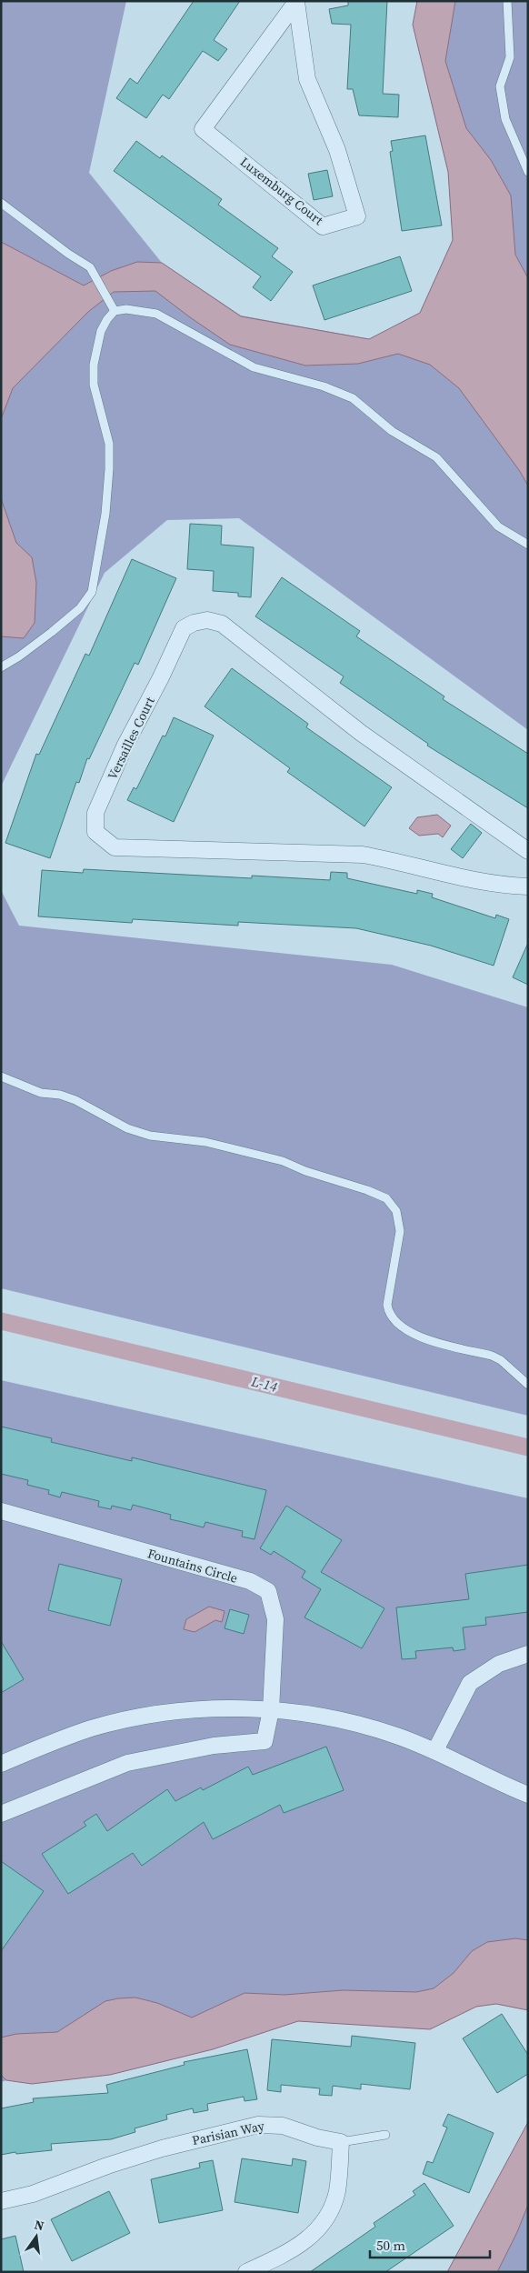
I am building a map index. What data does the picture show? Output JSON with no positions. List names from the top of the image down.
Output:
{
  "streets": {
    "street": [
      "Luxemburg Court",
      "Versailles Court",
      "Fountains Circle",
      "Parisian Way"
    ]
  },
  "water": ["L-14"],
  "scale_bar": "50 m",
  "north": "top"
}
